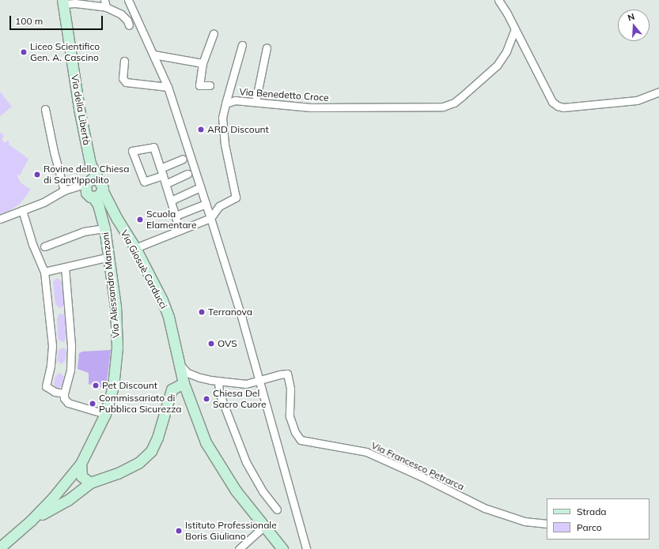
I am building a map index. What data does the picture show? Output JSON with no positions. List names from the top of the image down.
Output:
{
  "streets": {
    "main road": ["Via della Libertà", "Via Giosuè Carducci", "Via Alessandro Manzoni"],
    "street": ["Via Benedetto Croce", "Via Francesco Petrarca"]
  },
  "crossings": [
    ["Via della Libertà", "Via Giosuè Carducci"],
    ["Via della Libertà", "Via Alessandro Manzoni"],
    ["Via Giosuè Carducci", "Via Alessandro Manzoni"],
    ["Via Giosuè Carducci", "Via Francesco Petrarca"]
  ],
  "places": [
    "Liceo Scientifico Gen. A. Cascino",
    "ARD Discount",
    "Rovine della Chiesa di Sant'Ippolito",
    "Scuola Elamentare",
    "Terranova",
    "OVS",
    "Pet Discount",
    "Chiesa Del Sacro Cuore",
    "Commissariato di Pubblica Sicurezza",
    "Istituto Professionale Boris Giuliano"
  ],
  "legend": ["Strada", "Parco"],
  "scale_bar": "100 m",
  "north": "top"
}
